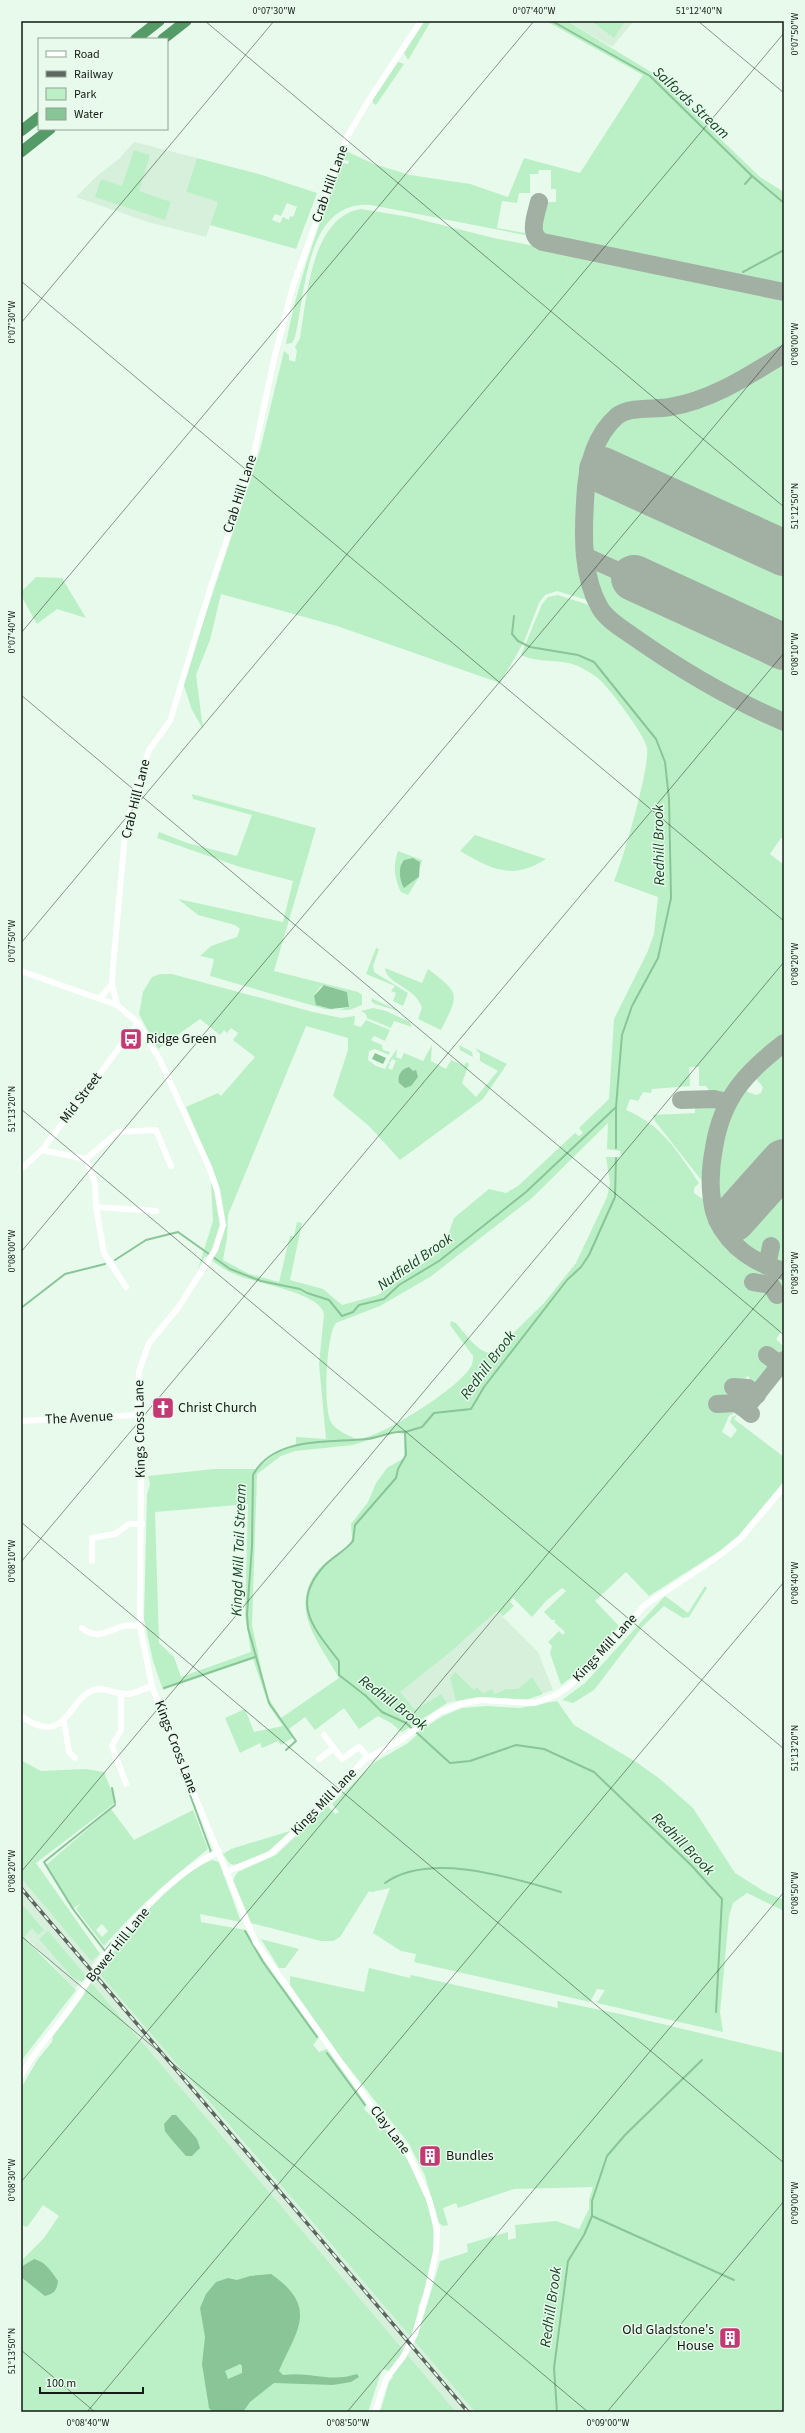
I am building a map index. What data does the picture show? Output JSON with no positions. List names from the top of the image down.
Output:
{
  "streets": {
    "street": [
      "Crab Hill Lane",
      "Mid Street",
      "The Avenue",
      "Kings Cross Lane",
      "Kings Mill Lane",
      "Bower Hill Lane",
      "Clay Lane"
    ]
  },
  "crossings": [
    ["Crab Hill Lane", "Kings Cross Lane"],
    ["Mid Street", "Kings Cross Lane"],
    ["The Avenue", "Kings Cross Lane"],
    ["Kings Cross Lane", "Kings Mill Lane"],
    ["Kings Cross Lane", "Bower Hill Lane"],
    ["Kings Cross Lane", "Clay Lane"],
    ["Kings Mill Lane", "Clay Lane"]
  ],
  "water": [
    "Salfords Stream",
    "Redhill Brook",
    "Nutfield Brook",
    "Kingd Mill Tail Stream"
  ],
  "places": {
    "bus stop": ["Ridge Green"],
    "church": ["Christ Church"],
    "building": ["Bundles", "Old Gladstone's House"]
  },
  "legend": [
    "Road",
    "Railway",
    "Park",
    "Water"
  ],
  "scale_bar": "100 m",
  "coordinates": [
    "0°07'30\"W",
    "0°07'40\"W",
    "51°12'40\"N",
    "0°07'50\"W",
    "0°08'00\"W",
    "51°12'50\"N",
    "0°08'10\"W",
    "0°08'20\"W",
    "51°13'20\"N",
    "0°08'30\"W",
    "0°08'40\"W",
    "0°08'50\"W",
    "0°09'00\"W",
    "51°13'50\"N"
  ]
}
